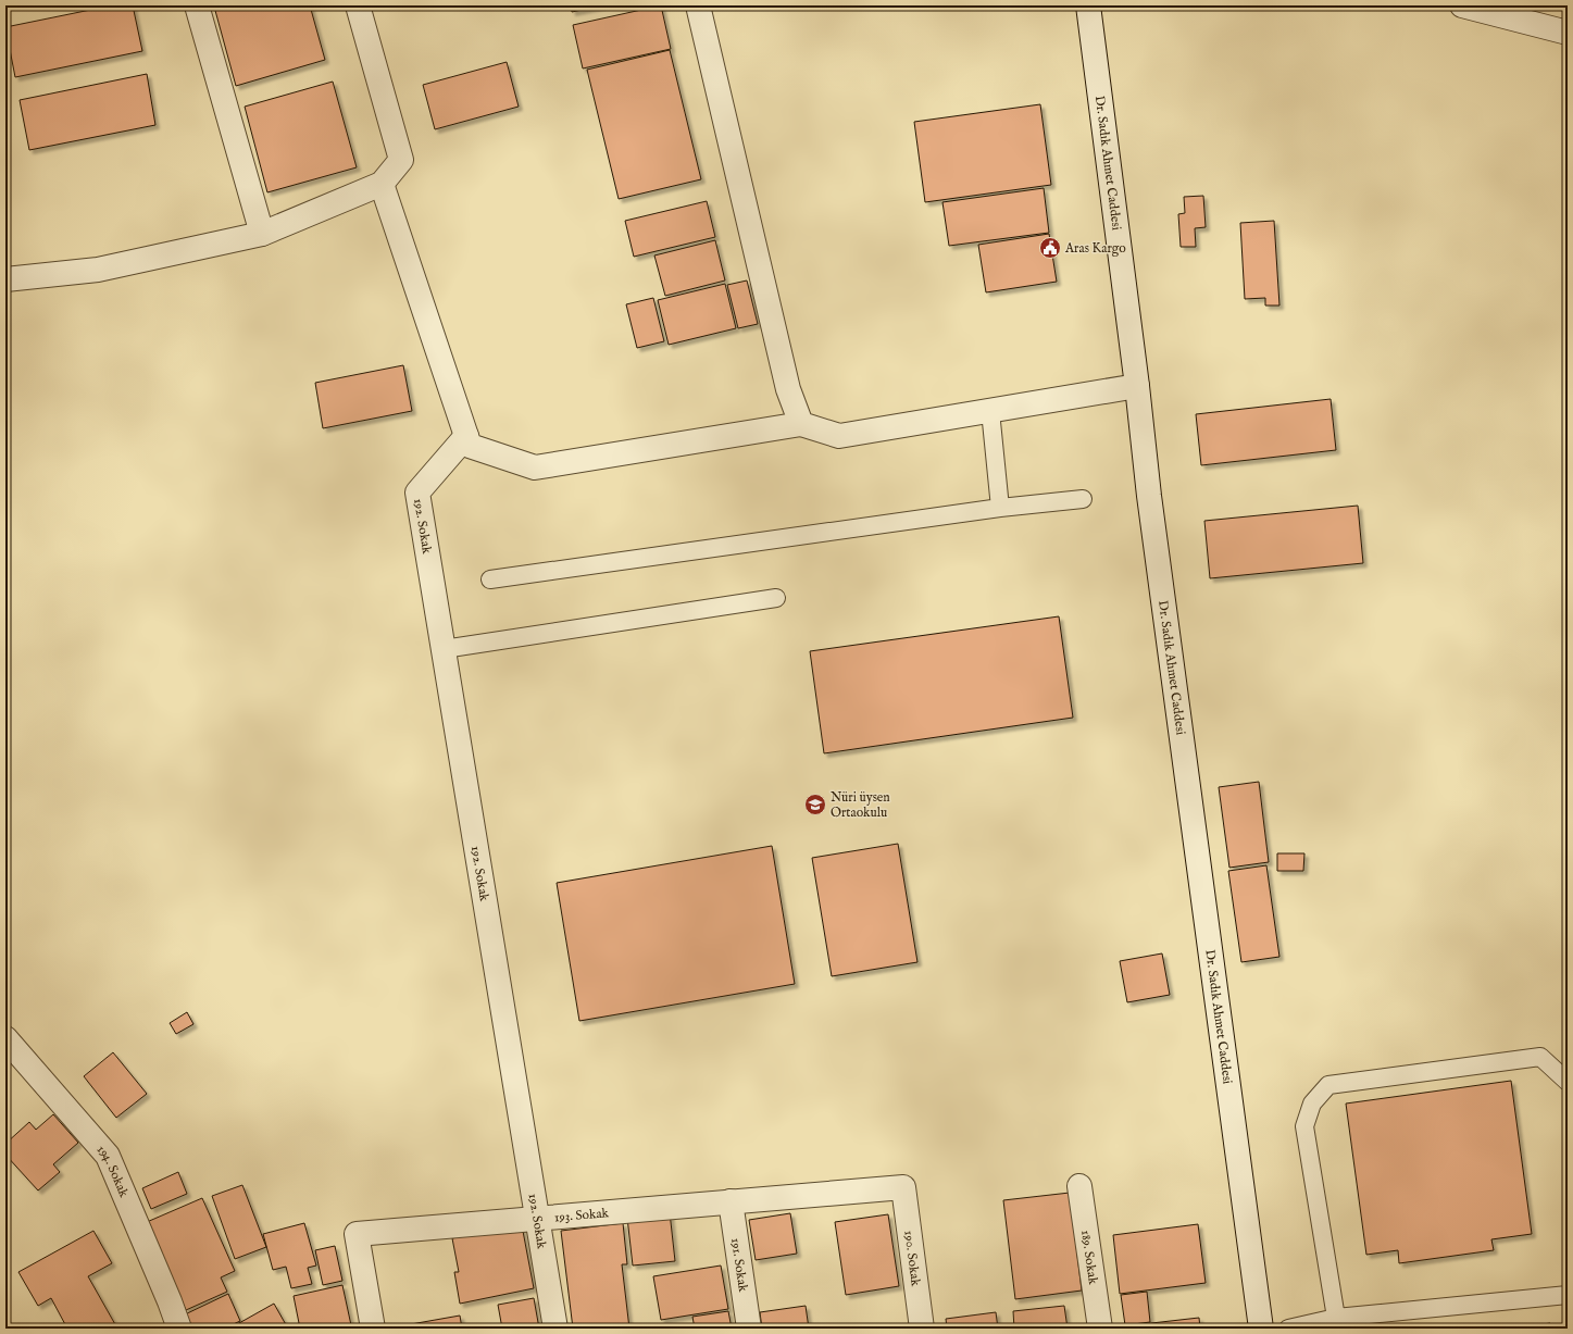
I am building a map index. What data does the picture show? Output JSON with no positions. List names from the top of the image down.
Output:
{
  "streets": {
    "street": [
      "Dr. Sadık Ahmet Caddesi",
      "192. Sokak",
      "194. Sokak",
      "193. Sokak",
      "189. Sokak",
      "190. Sokak",
      "191. Sokak"
    ]
  },
  "crossings": [
    ["192. Sokak", "193. Sokak"],
    ["193. Sokak", "190. Sokak"],
    ["193. Sokak", "191. Sokak"]
  ],
  "places": {
    "public building": ["Aras Kargo"],
    "school or university": ["Nüri üysen Ortaokulu"]
  }
}
